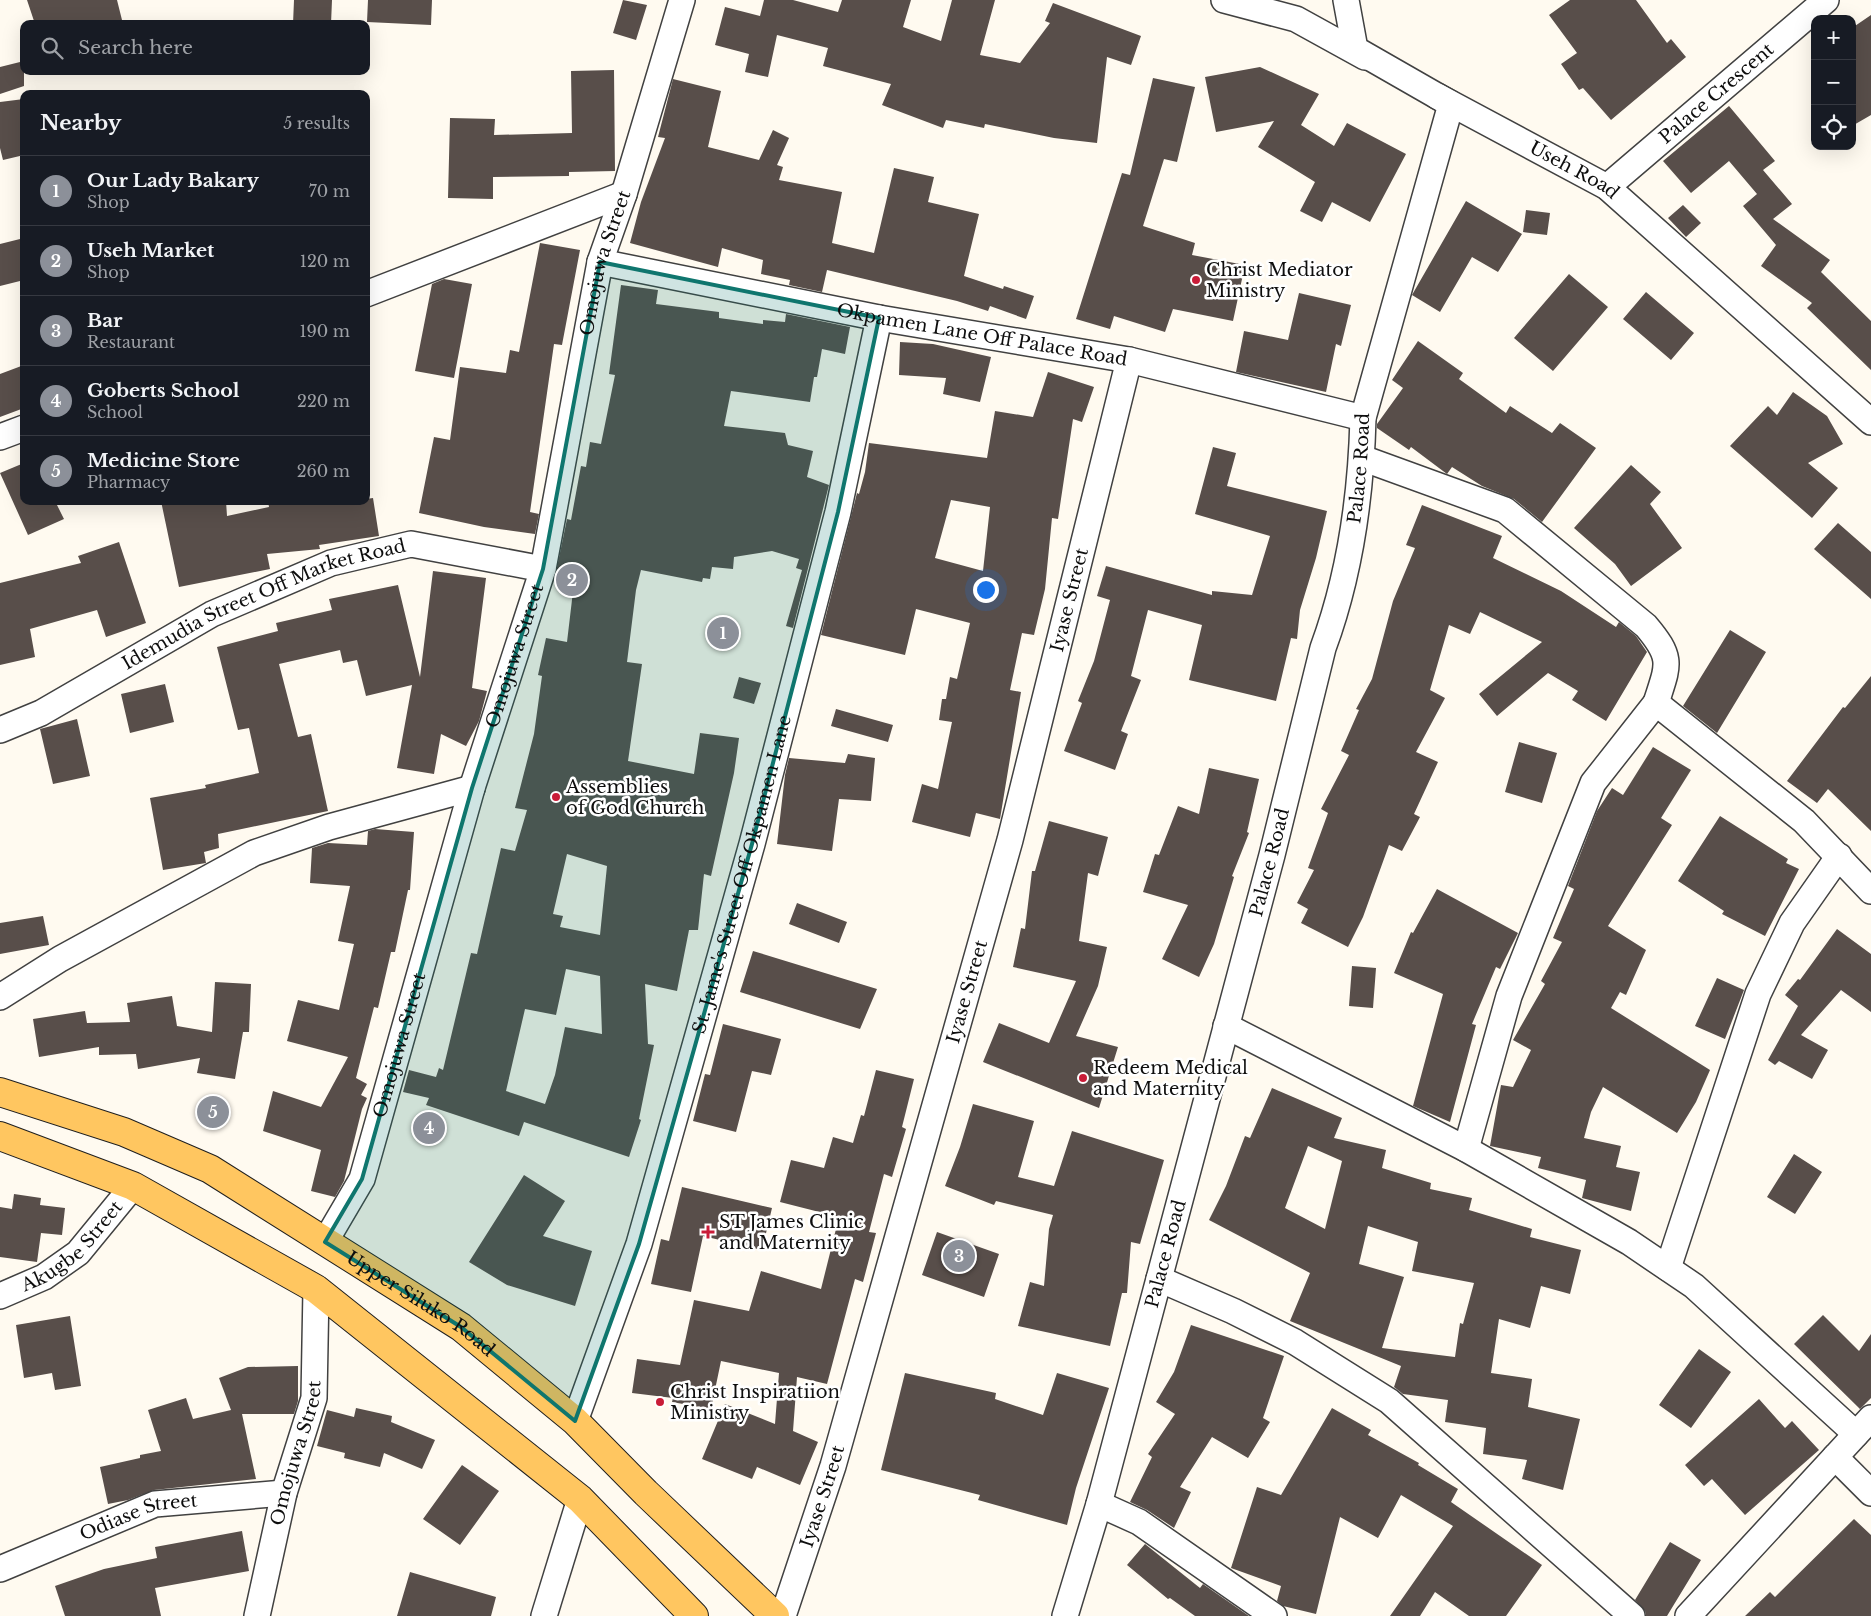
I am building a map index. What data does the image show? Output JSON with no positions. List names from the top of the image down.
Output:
{
  "streets": {
    "main road": ["Upper Siluko Road"],
    "street": [
      "Palace Crescent",
      "Useh Road",
      "Omojuwa Street",
      "Okpamen Lane Off Palace Road",
      "Palace Road",
      "Iyase Street",
      "Idemudia Street Off Market Road",
      "St. Jame's Street Off Okpamen Lane",
      "Akugbe Street",
      "Odiase Street"
    ]
  },
  "crossings": [
    ["Palace Crescent", "Useh Road"],
    ["Useh Road", "Palace Road"],
    ["Omojuwa Street", "Okpamen Lane Off Palace Road"],
    ["Omojuwa Street", "Idemudia Street Off Market Road"],
    ["Omojuwa Street", "Upper Siluko Road"],
    ["Omojuwa Street", "Odiase Street"],
    ["Okpamen Lane Off Palace Road", "Palace Road"],
    ["Okpamen Lane Off Palace Road", "Iyase Street"],
    ["Okpamen Lane Off Palace Road", "St. Jame's Street Off Okpamen Lane"],
    ["St. Jame's Street Off Okpamen Lane", "Upper Siluko Road"]
  ],
  "places": {
    "other": [
      "Christ Mediator Ministry",
      "Assemblies of God Church",
      "Redeem Medical and Maternity",
      "Christ Inspiratiion Ministry"
    ],
    "health": ["ST James Clinic and Maternity"]
  },
  "page": {
    "map_buttons": ["+", "−"],
    "search": "Search here",
    "heading": ["Nearby", "5 results"],
    "list": [
      {
        "mark": "1",
        "name": "Our Lady Bakary",
        "note": "Shop",
        "value": "70 m"
      },
      {
        "mark": "2",
        "name": "Useh Market",
        "note": "Shop",
        "value": "120 m"
      },
      {
        "mark": "3",
        "name": "Bar",
        "note": "Restaurant",
        "value": "190 m"
      },
      {
        "mark": "4",
        "name": "Goberts School",
        "note": "School",
        "value": "220 m"
      },
      {
        "mark": "5",
        "name": "Medicine Store",
        "note": "Pharmacy",
        "value": "260 m"
      }
    ],
    "pins": [
      "2",
      "1",
      "5",
      "4",
      "3"
    ]
  }
}
